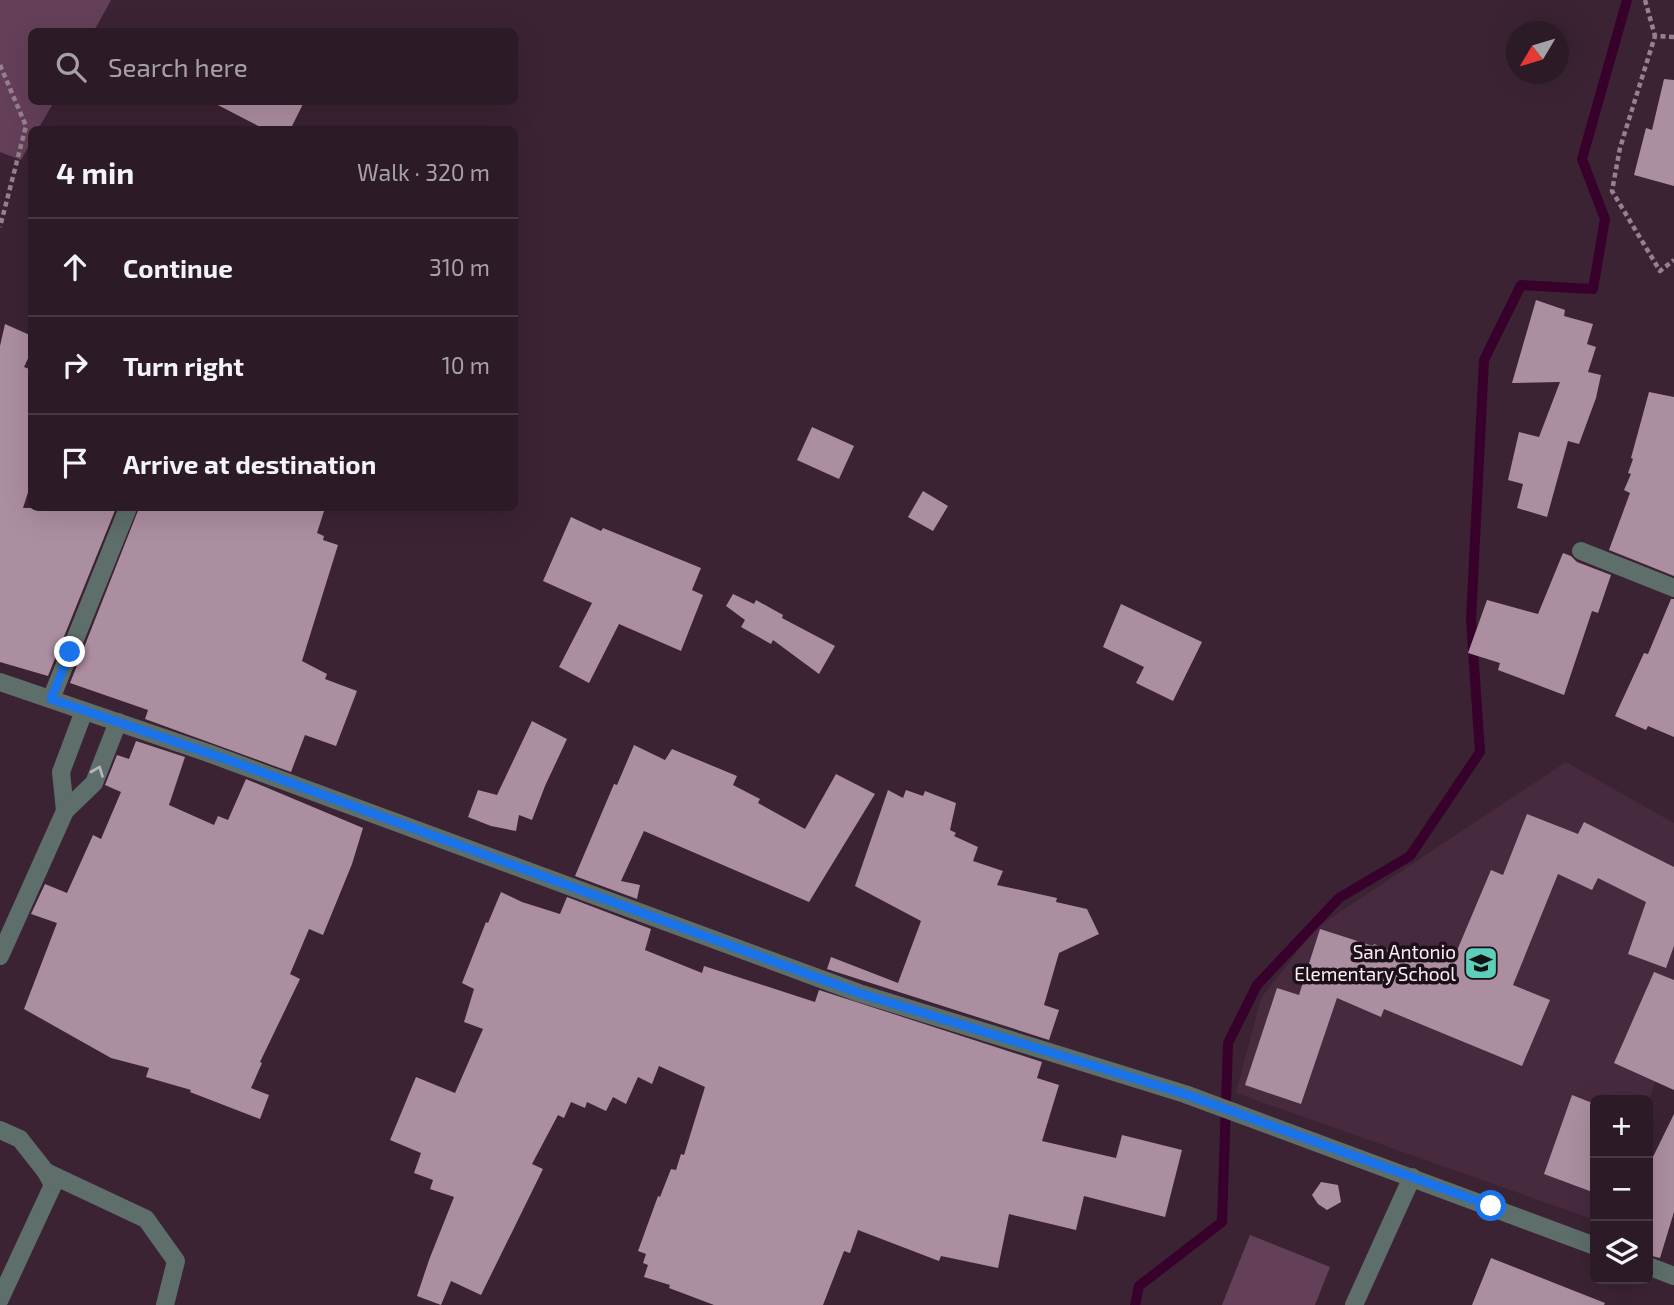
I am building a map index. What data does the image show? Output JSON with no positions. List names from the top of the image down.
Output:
{
  "places": {
    "school or university": ["San Antonio Elementary School"]
  },
  "north": "bottom left",
  "page": {
    "search": "Search here",
    "heading": ["4 min", "Walk · 320 m"],
    "list": [
      ["Continue", "310 m"],
      ["Turn right", "10 m"],
      "Arrive at destination"
    ],
    "map_buttons": ["+", "−"]
  }
}
